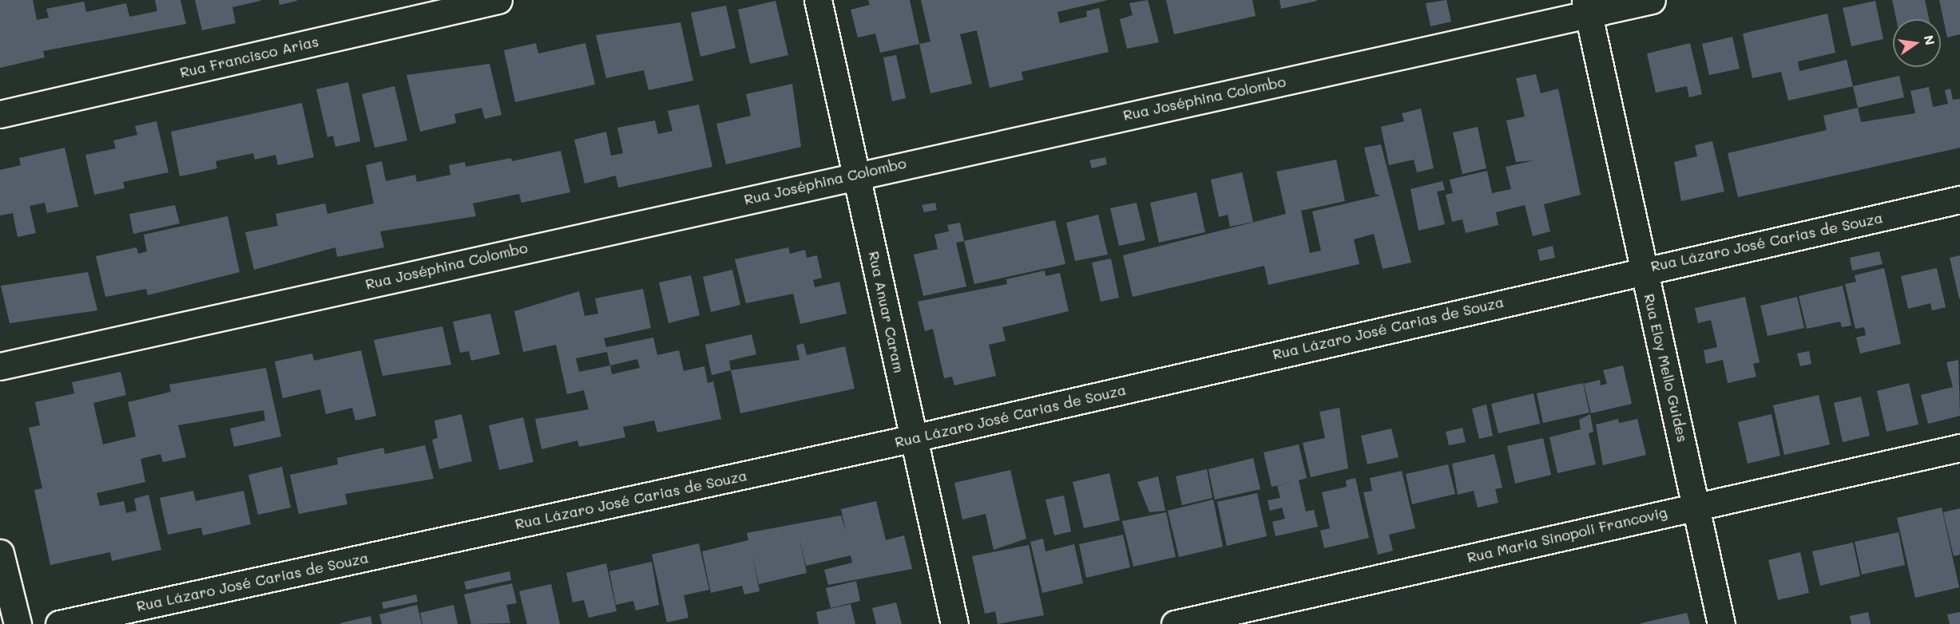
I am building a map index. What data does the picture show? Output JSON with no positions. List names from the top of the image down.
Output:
{
  "streets": {
    "street": [
      "Rua Francisco Arias",
      "Rua Joséphina Colombo",
      "Rua Lázaro José Carias de Souza",
      "Rua Anuar Caram",
      "Rua Eloy Mello Guides",
      "Rua Maria Sinopoli Francovig"
    ]
  },
  "crossings": [
    ["Rua Joséphina Colombo", "Rua Anuar Caram"],
    ["Rua Joséphina Colombo", "Rua Eloy Mello Guides"],
    ["Rua Lázaro José Carias de Souza", "Rua Anuar Caram"],
    ["Rua Lázaro José Carias de Souza", "Rua Eloy Mello Guides"],
    ["Rua Eloy Mello Guides", "Rua Maria Sinopoli Francovig"]
  ],
  "north": "right"
}
